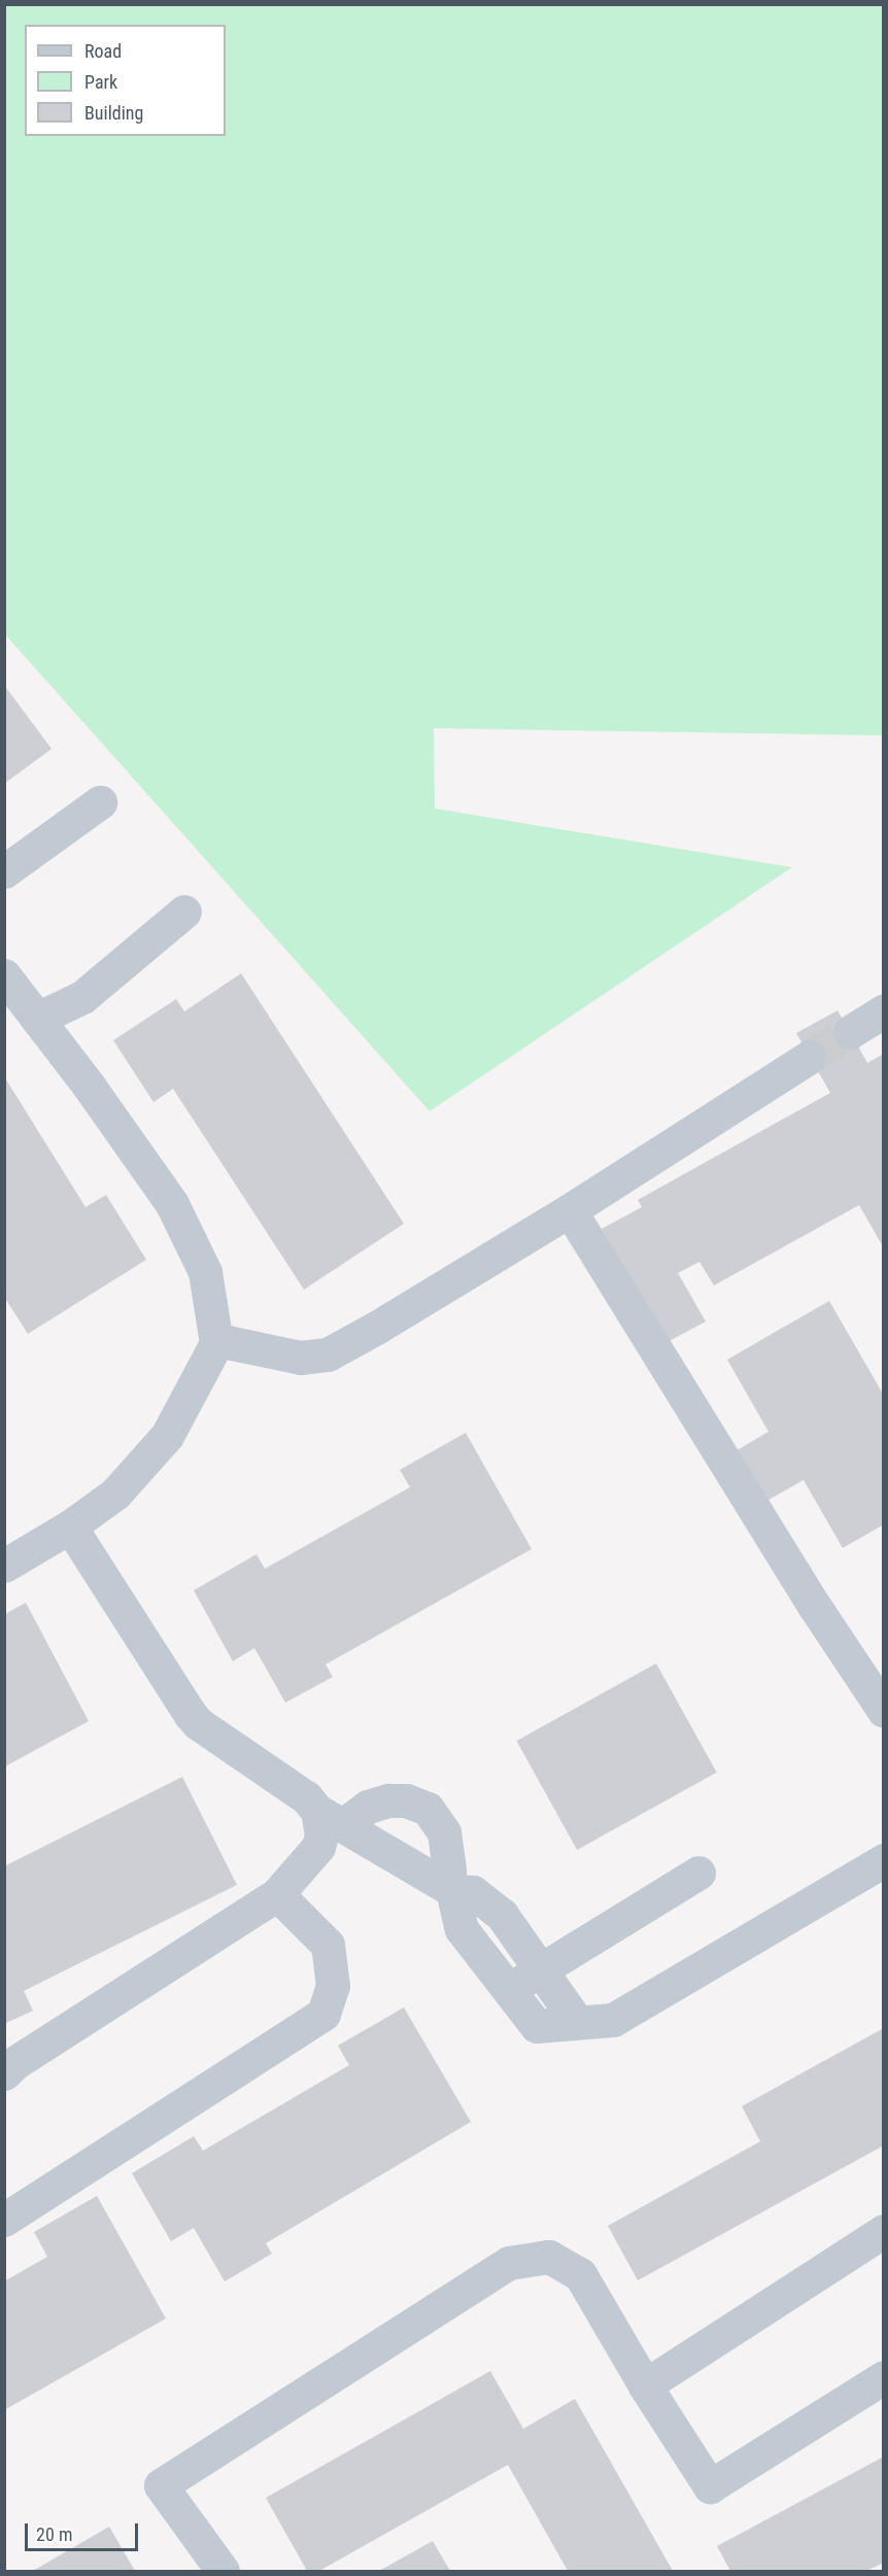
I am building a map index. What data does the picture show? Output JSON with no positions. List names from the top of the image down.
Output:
{
  "legend": ["Road", "Park", "Building"],
  "scale_bar": "20 m"
}
